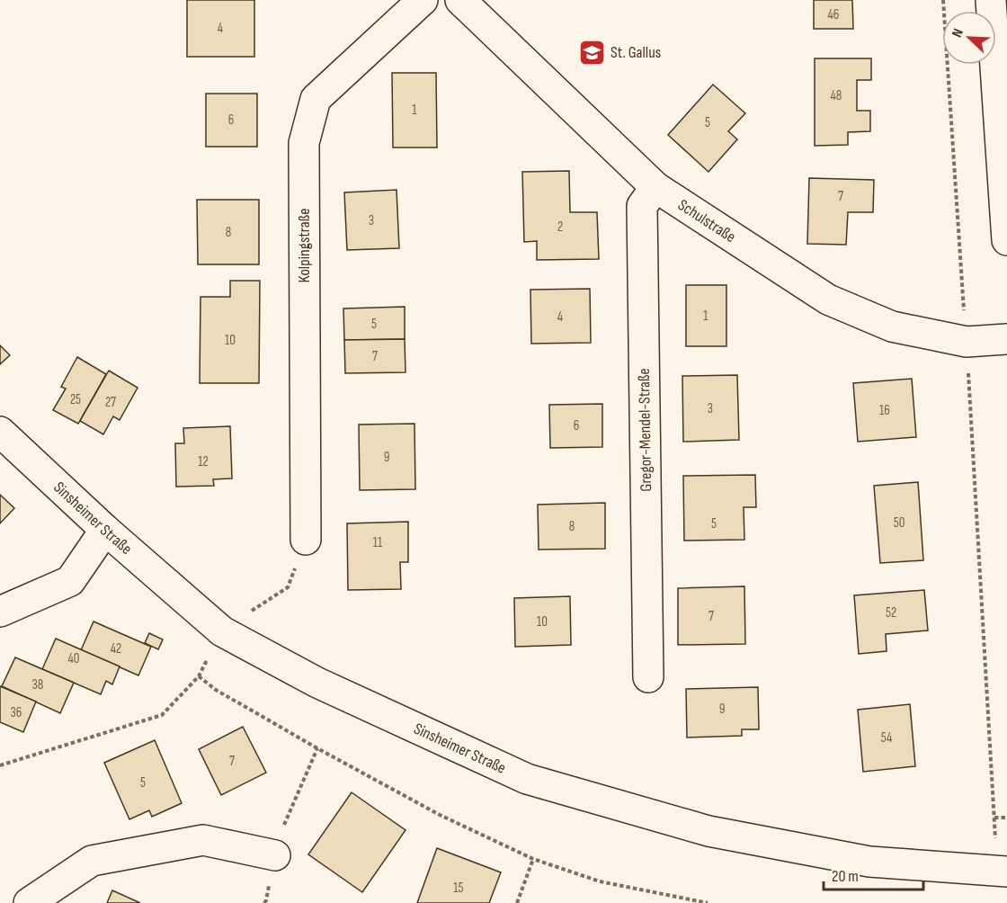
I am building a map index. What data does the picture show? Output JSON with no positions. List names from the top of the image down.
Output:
{
  "streets": {
    "street": [
      "Schulstraße",
      "Kolpingstraße",
      "Gregor-Mendel-Straße",
      "Sinsheimer Straße"
    ]
  },
  "crossings": [
    ["Schulstraße", "Gregor-Mendel-Straße"]
  ],
  "places": {
    "school or university": ["St. Gallus"]
  },
  "house_numbers": [
    "46",
    "4",
    "48",
    "1",
    "6",
    "5",
    "7",
    "3",
    "2",
    "8",
    "1",
    "4",
    "5",
    "10",
    "7",
    "25",
    "27",
    "3",
    "16",
    "6",
    "9",
    "12",
    "50",
    "5",
    "8",
    "11",
    "52",
    "7",
    "10",
    "42",
    "40",
    "38",
    "9",
    "36",
    "54",
    "7",
    "5",
    "15"
  ],
  "scale_bar": "20 m",
  "north": "top left"
}
